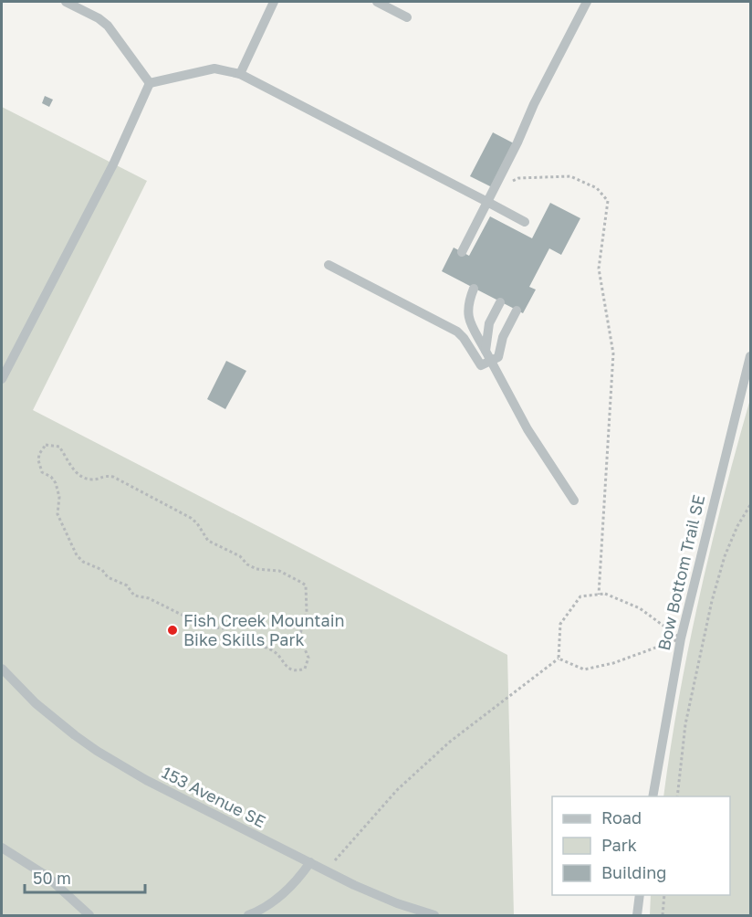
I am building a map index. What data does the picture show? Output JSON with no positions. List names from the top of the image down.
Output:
{
  "streets": {
    "street": ["Bow Bottom Trail SE", "153 Avenue SE"]
  },
  "places": ["Fish Creek Mountain Bike Skills Park"],
  "legend": ["Road", "Park", "Building"],
  "scale_bar": "50 m"
}
